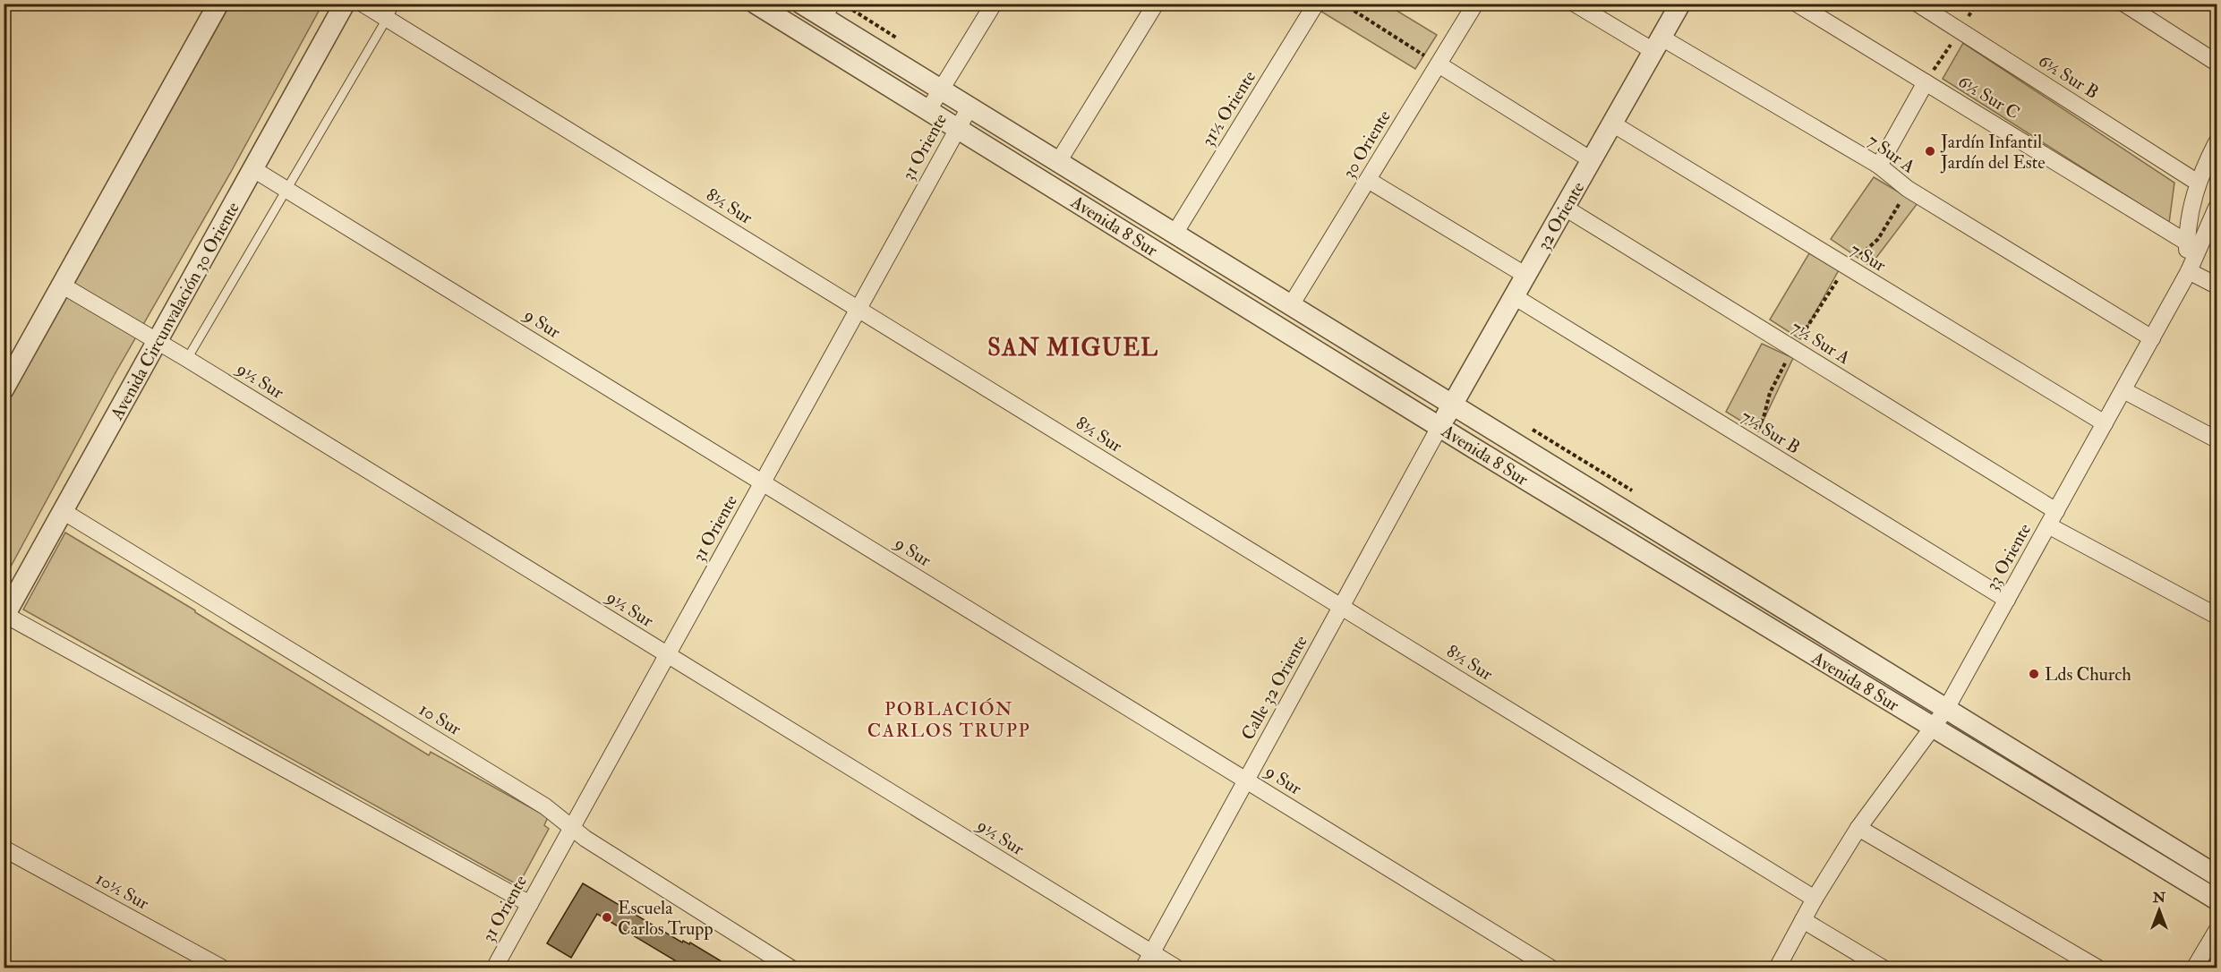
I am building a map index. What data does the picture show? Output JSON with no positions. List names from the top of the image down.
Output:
{
  "streets": {
    "street": [
      "6½ Sur B",
      "6½ Sur C",
      "31½ Oriente",
      "30 Oriente",
      "31 Oriente",
      "7 Sur A",
      "8½ Sur",
      "32 Oriente",
      "Avenida 8 Sur",
      "7 Sur",
      "Avenida Circunvalación 30 Oriente",
      "9 Sur",
      "7½ Sur A",
      "9½ Sur",
      "7½ Sur B",
      "33 Oriente",
      "Calle 32 Oriente",
      "10 Sur",
      "10½ Sur"
    ]
  },
  "crossings": [
    ["31½ Oriente", "Avenida 8 Sur"],
    ["30 Oriente", "Avenida 8 Sur"],
    ["31 Oriente", "8½ Sur"],
    ["31 Oriente", "Avenida 8 Sur"],
    ["31 Oriente", "9 Sur"],
    ["31 Oriente", "9½ Sur"],
    ["31 Oriente", "10 Sur"],
    ["7 Sur A", "32 Oriente"],
    ["7 Sur A", "33 Oriente"],
    ["8½ Sur", "33 Oriente"],
    ["8½ Sur", "Calle 32 Oriente"],
    ["32 Oriente", "Avenida 8 Sur"],
    ["32 Oriente", "7 Sur"],
    ["32 Oriente", "7½ Sur A"],
    ["32 Oriente", "7½ Sur B"],
    ["32 Oriente", "Calle 32 Oriente"],
    ["Avenida 8 Sur", "33 Oriente"],
    ["Avenida 8 Sur", "Calle 32 Oriente"],
    ["7 Sur", "33 Oriente"],
    ["Avenida Circunvalación 30 Oriente", "9 Sur"],
    ["Avenida Circunvalación 30 Oriente", "9½ Sur"],
    ["Avenida Circunvalación 30 Oriente", "10 Sur"],
    ["9 Sur", "Calle 32 Oriente"],
    ["7½ Sur A", "33 Oriente"],
    ["9½ Sur", "Calle 32 Oriente"],
    ["7½ Sur B", "33 Oriente"]
  ],
  "districts": ["SAN MIGUEL", "POBLACIÓN CARLOS TRUPP"],
  "places": ["Jardín Infantil Jardín del Este", "Lds Church", "Escuela Carlos Trupp"],
  "north": "top"
}
